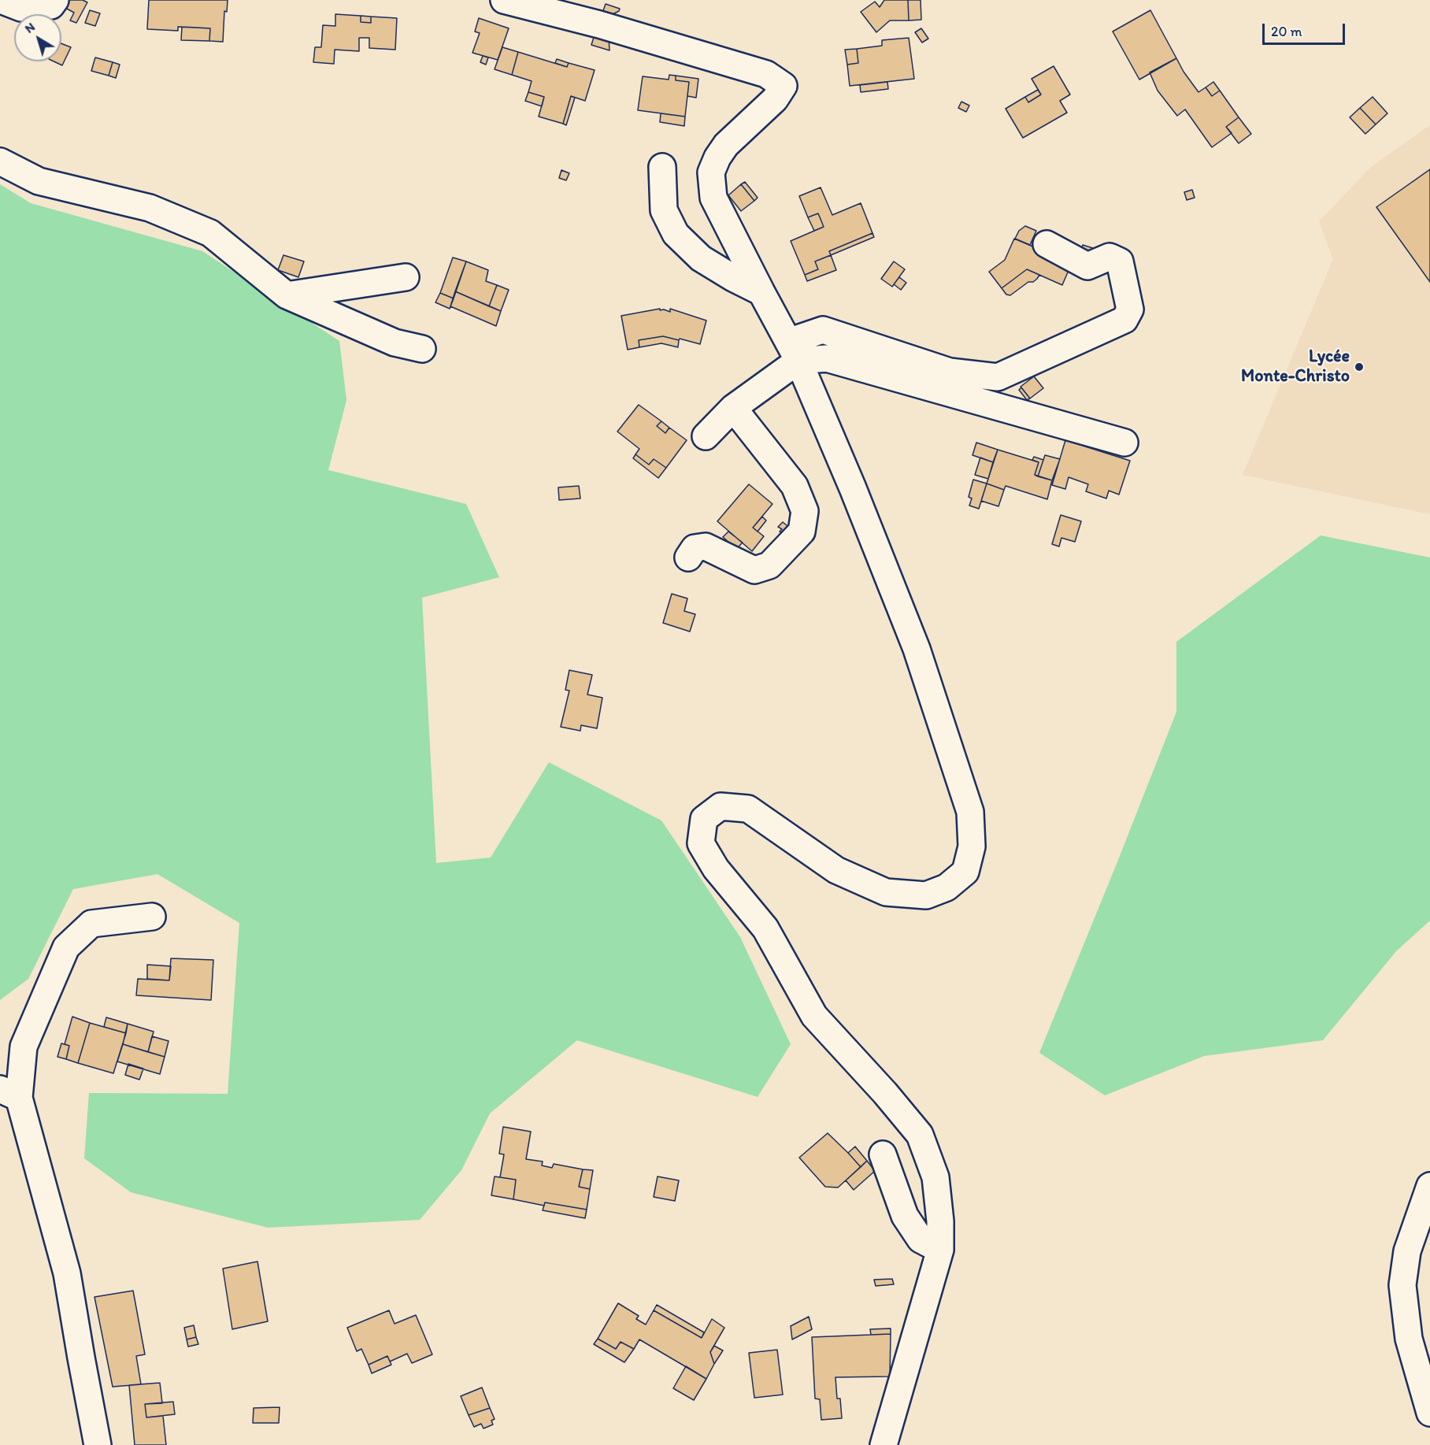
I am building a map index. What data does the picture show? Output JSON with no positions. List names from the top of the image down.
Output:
{
  "places": ["Lycée Monte-Christo"],
  "scale_bar": "20 m",
  "north": "top left"
}
